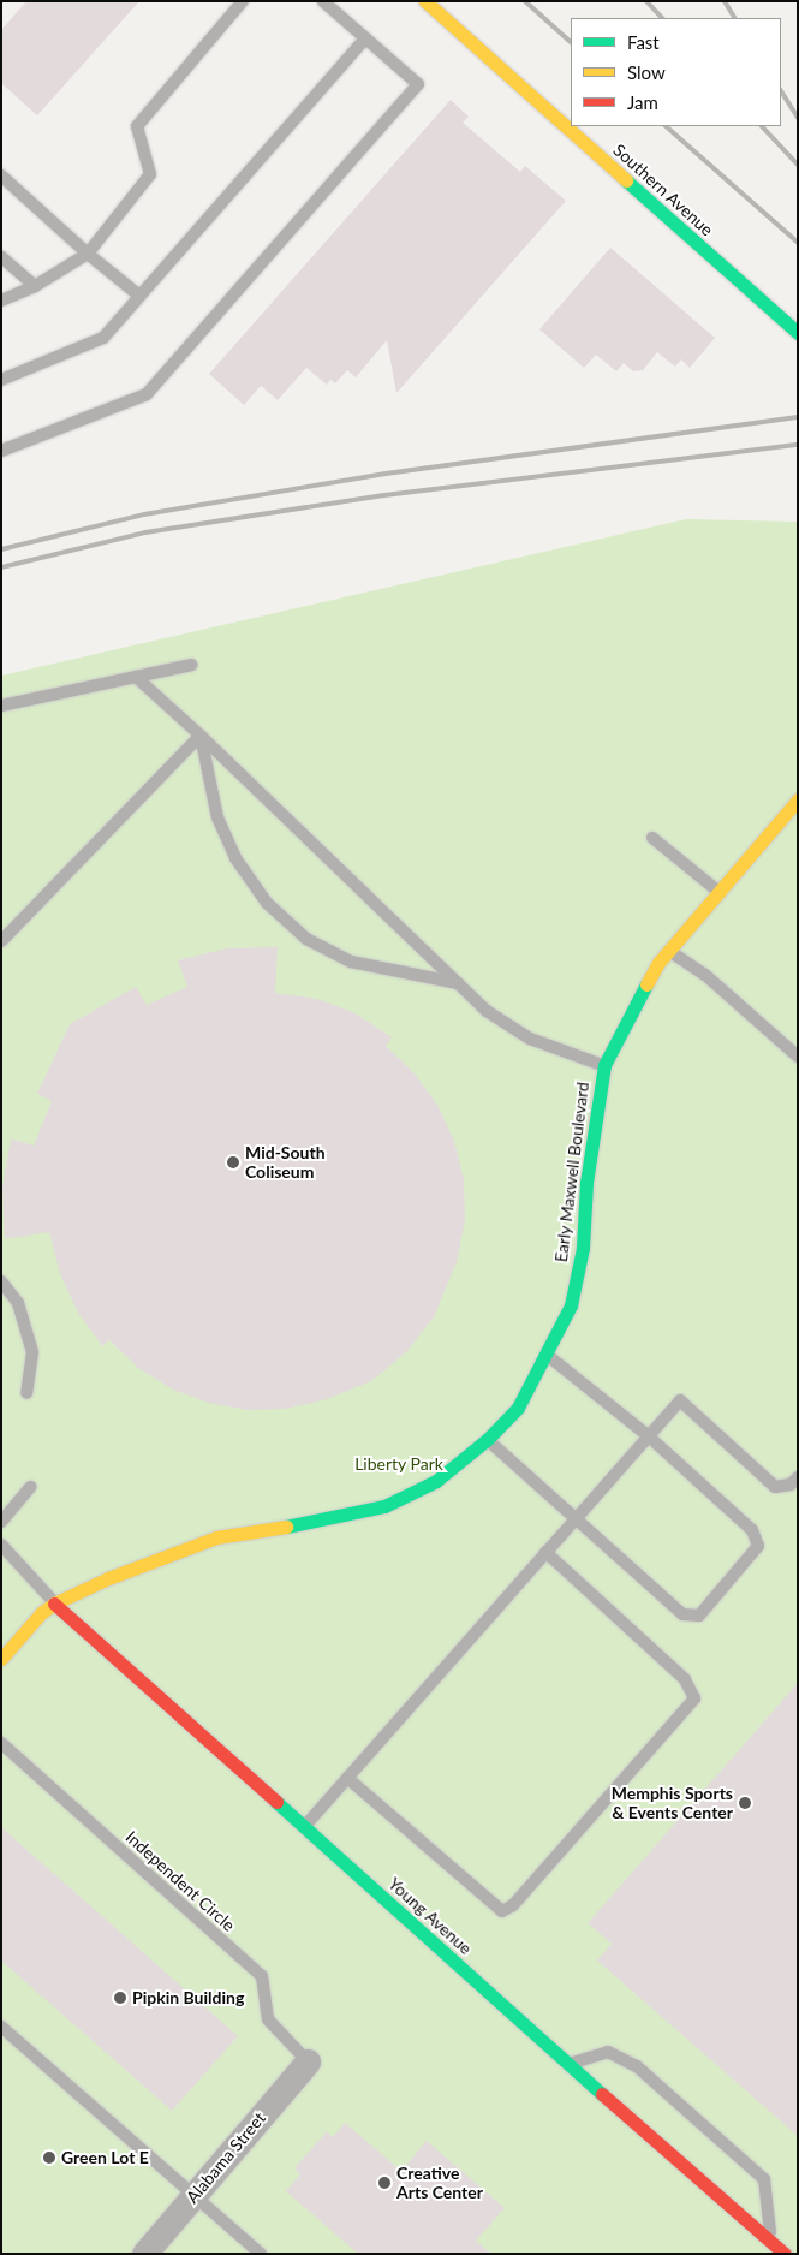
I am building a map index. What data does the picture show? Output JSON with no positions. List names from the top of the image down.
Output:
{
  "streets": {
    "street": [
      "Southern Avenue",
      "Early Maxwell Boulevard",
      "Young Avenue",
      "Alabama Street"
    ],
    "lane": ["Independent Circle"]
  },
  "crossings": [
    ["Early Maxwell Boulevard", "Young Avenue"],
    ["Independent Circle", "Alabama Street"]
  ],
  "parks": ["Liberty Park"],
  "places": [
    "Mid-South Coliseum",
    "Memphis Sports & Events Center",
    "Pipkin Building",
    "Green Lot E",
    "Creative Arts Center"
  ],
  "legend": ["Fast", "Slow", "Jam"]
}
